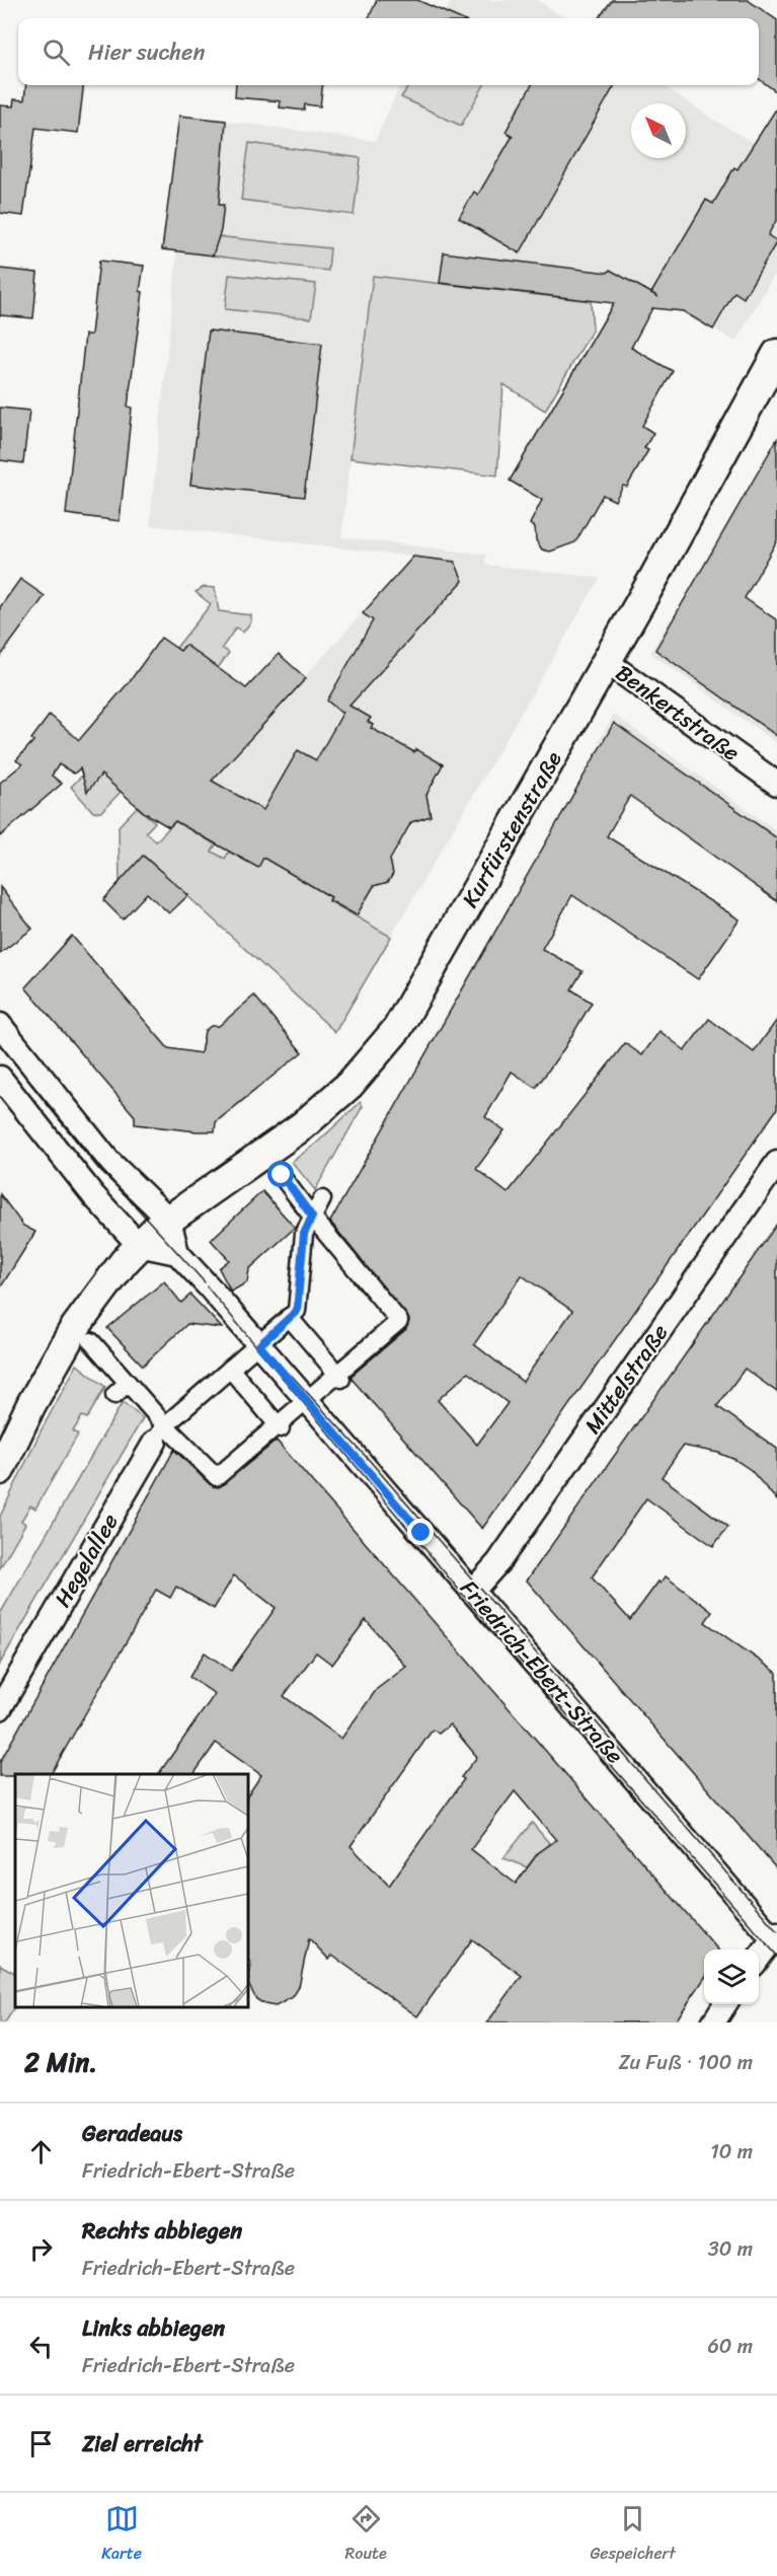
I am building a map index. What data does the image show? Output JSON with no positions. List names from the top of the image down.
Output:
{
  "streets": {
    "street": [
      "Benkertstraße",
      "Kurfürstenstraße",
      "Mittelstraße",
      "Hegelallee",
      "Friedrich-Ebert-Straße"
    ]
  },
  "crossings": [
    ["Benkertstraße", "Kurfürstenstraße"],
    ["Kurfürstenstraße", "Friedrich-Ebert-Straße"],
    ["Mittelstraße", "Friedrich-Ebert-Straße"]
  ],
  "north": "top left",
  "page": {
    "search": "Hier suchen",
    "heading": ["2 Min.", "Zu Fuß · 100 m"],
    "list": [
      ["Geradeaus", "Friedrich-Ebert-Straße", "10 m"],
      ["Rechts abbiegen", "Friedrich-Ebert-Straße", "30 m"],
      ["Links abbiegen", "Friedrich-Ebert-Straße", "60 m"],
      "Ziel erreicht"
    ],
    "nav": ["Karte", "Route", "Gespeichert"]
  }
}
